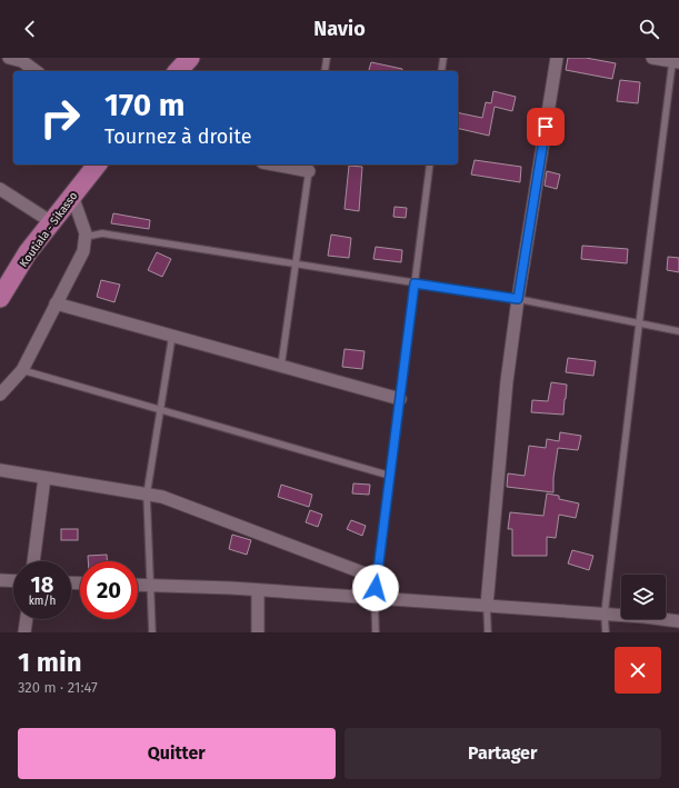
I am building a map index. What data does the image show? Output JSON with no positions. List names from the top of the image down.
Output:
{
  "streets": {
    "main road": ["Koutiala - Sikasso"]
  },
  "page": {
    "header": "Navio",
    "turn": ["170 m", "Tournez à droite"],
    "speed": "18 km/h",
    "limit": "20",
    "heading": ["1 min", "320 m · 21:47"],
    "buttons": ["Quitter", "Partager"]
  }
}
